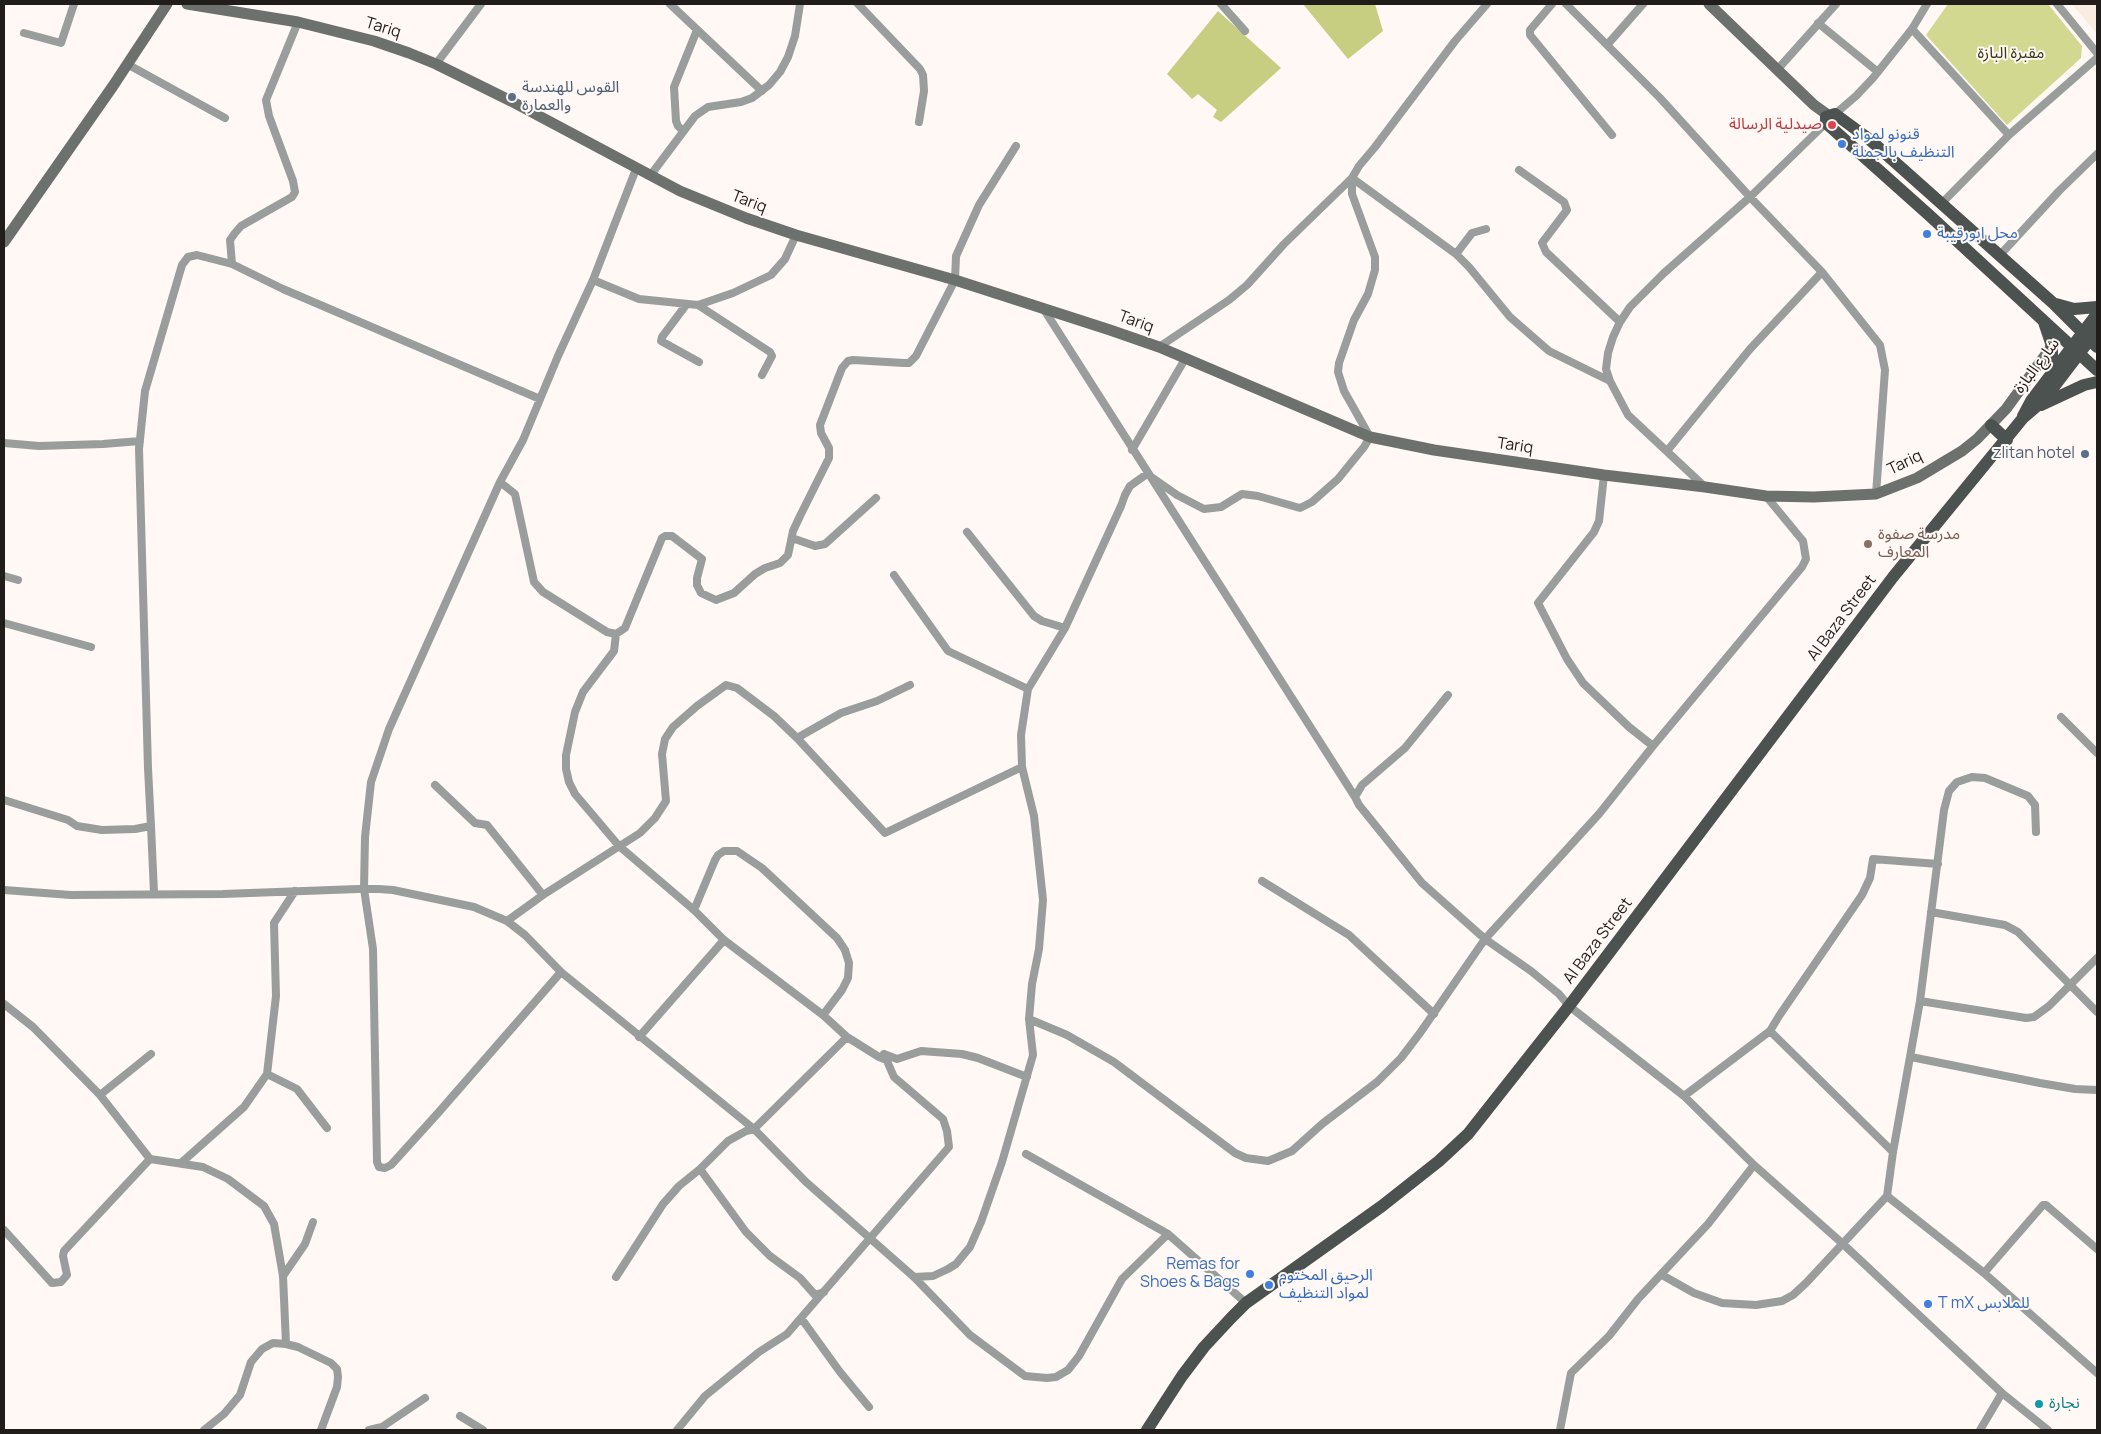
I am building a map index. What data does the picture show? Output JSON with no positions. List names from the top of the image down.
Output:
{
  "streets": {
    "main road": ["Tariq", "شارع البازة", "Al Baza Street"]
  },
  "crossings": [
    ["شارع البازة", "Al Baza Street"]
  ],
  "parks": ["مقبرة البازة"],
  "places": [
    "القوس للهندسة والعمارة",
    "صيدلية الرسالة",
    "قنونو لمواد التنظيف بالجملة",
    "محل ابورقيبة",
    "zlitan hotel",
    "مدرسة صفوة المعارف",
    "Remas for Shoes & Bags",
    "الرحيق المختوم لمواد التنظيف",
    "T mX للملابس",
    "نجارة"
  ]
}
